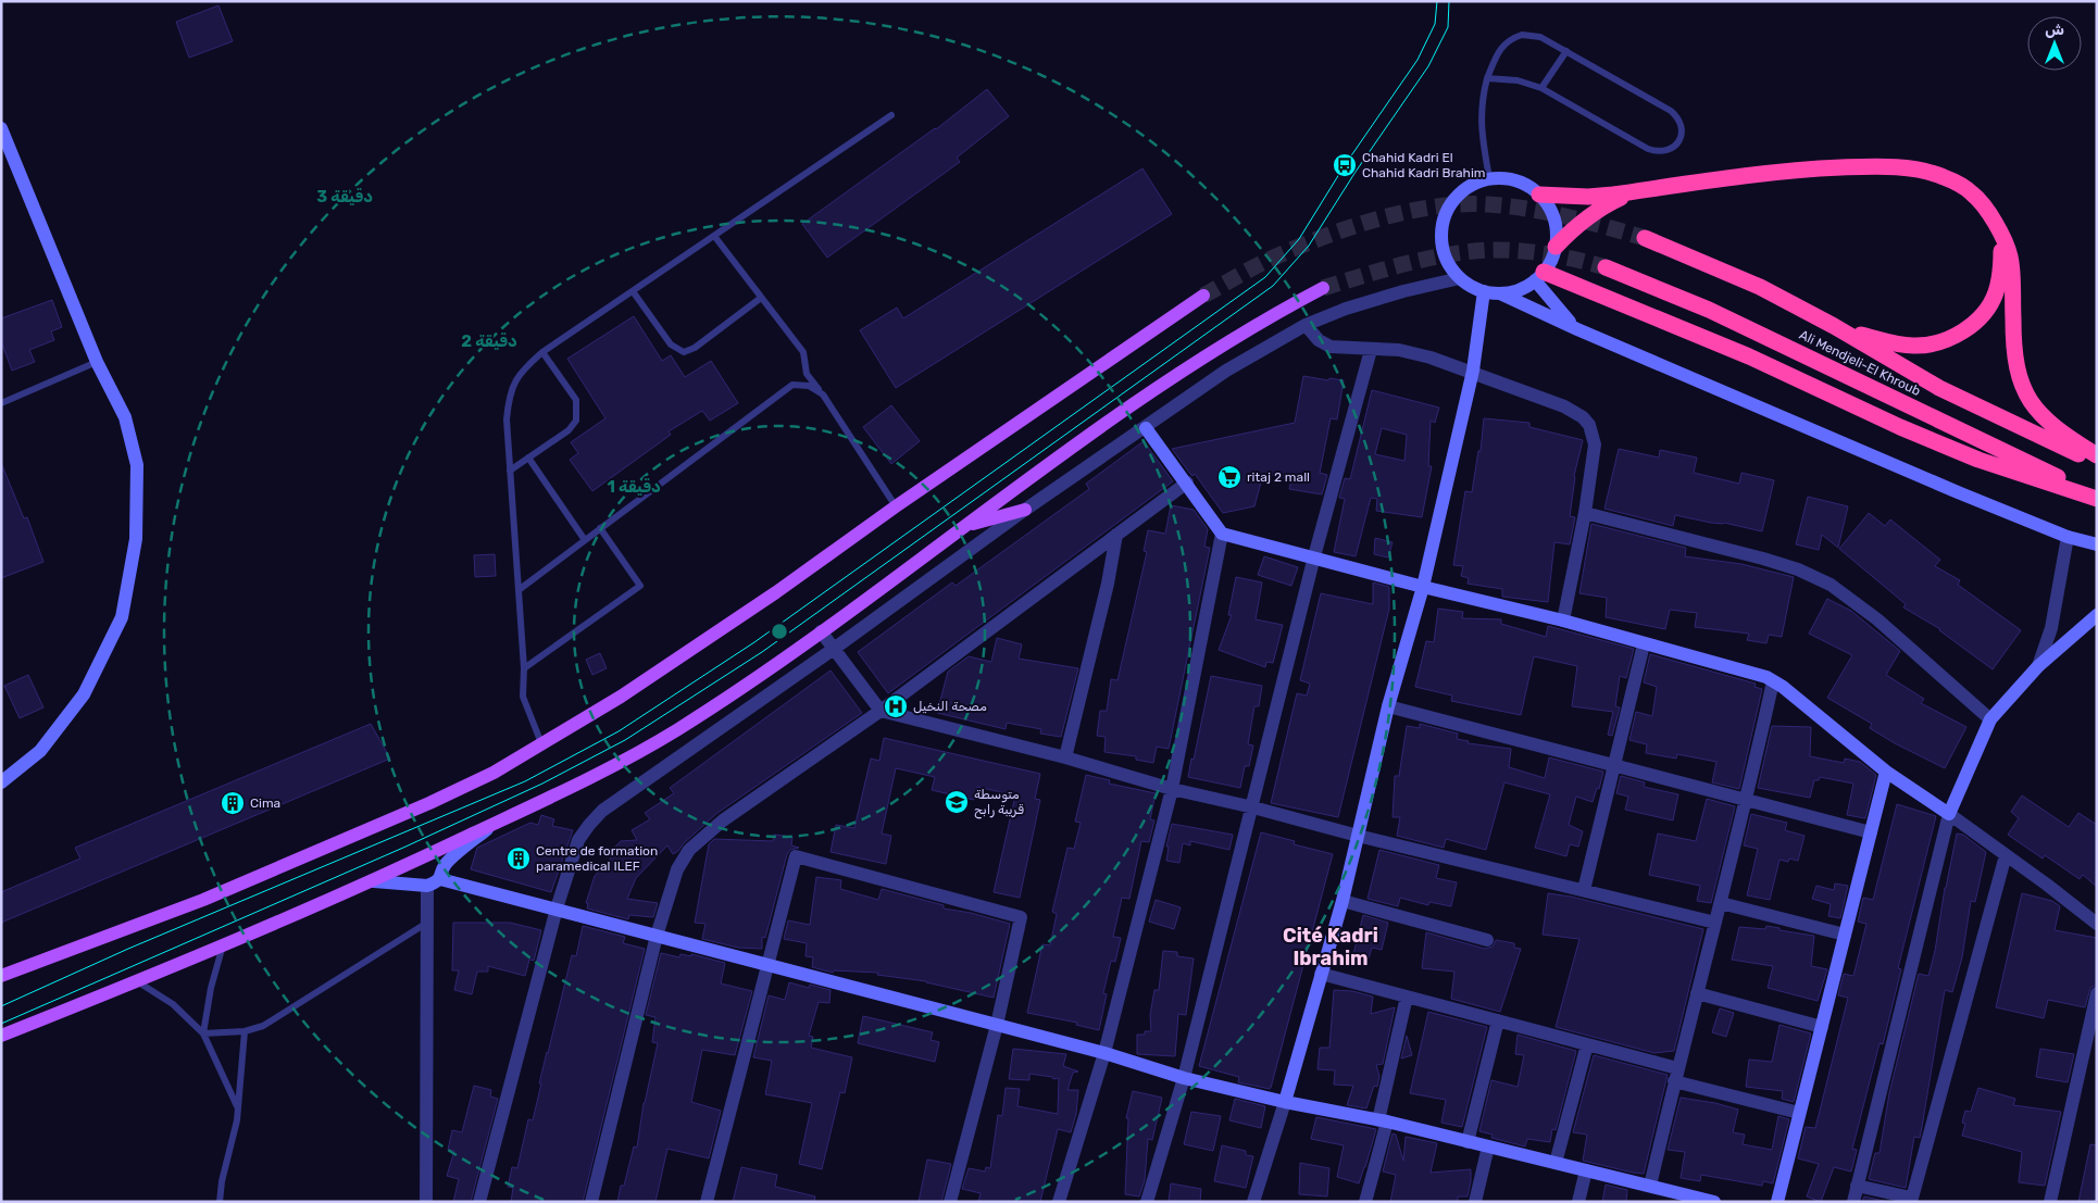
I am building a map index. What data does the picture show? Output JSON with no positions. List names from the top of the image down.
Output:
{
  "streets": {
    "highway": ["Ali Mendjeli-El Khroub"]
  },
  "districts": ["Cité Kadri Ibrahim"],
  "places": {
    "bus stop": ["Chahid Kadri El Chahid Kadri Brahim"],
    "supermarket": ["ritaj 2 mall"],
    "hospital": ["مصحة النخيل"],
    "school or university": ["متوسطة قريبة رابح"],
    "building": ["Cima", "Centre de formation paramedical ILEF"]
  },
  "north": "top",
  "rings": ["3 دقيقة", "2 دقيقة", "1 دقيقة"]
}
